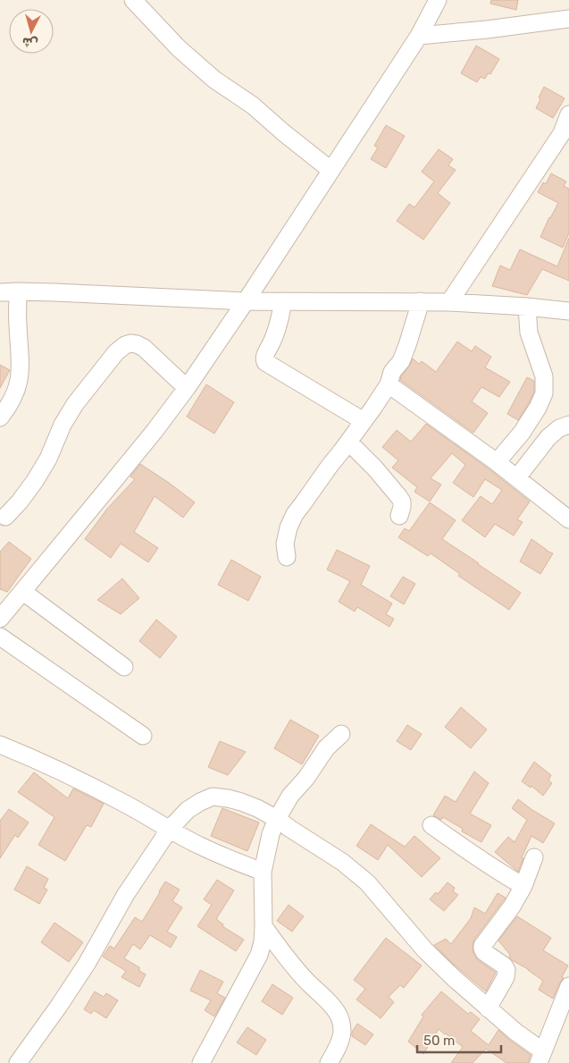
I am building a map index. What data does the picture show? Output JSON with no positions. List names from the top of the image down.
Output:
{
  "scale_bar": "50 m",
  "north": "bottom"
}
